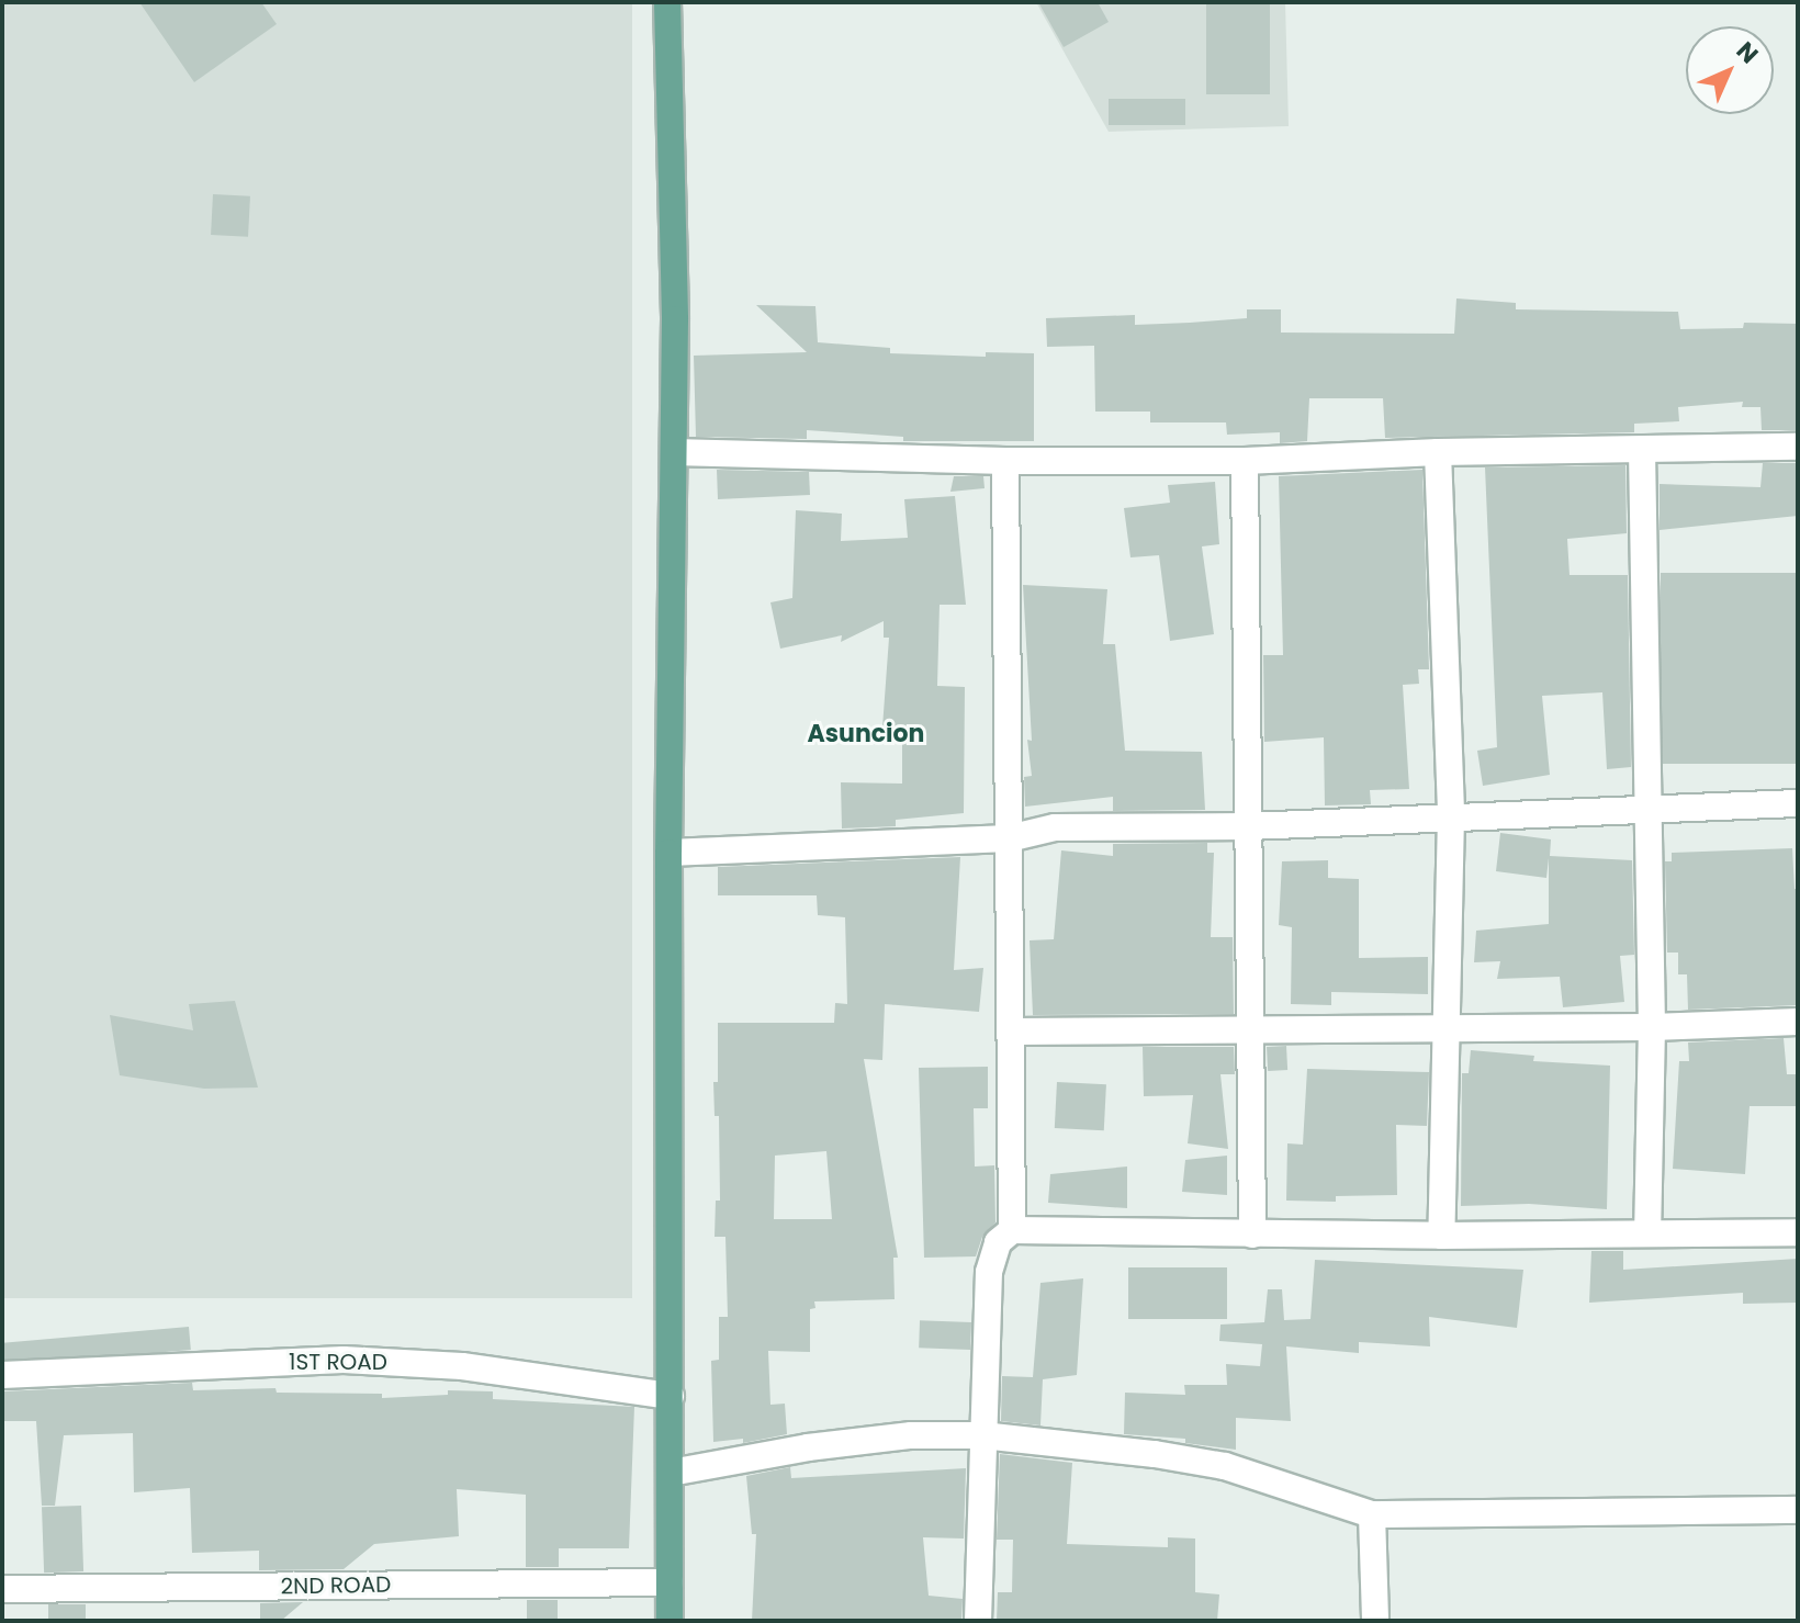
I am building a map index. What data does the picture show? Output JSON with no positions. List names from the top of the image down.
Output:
{
  "streets": {
    "street": ["1ST ROAD", "2ND ROAD"]
  },
  "districts": ["Asuncion"],
  "north": "top right"
}
